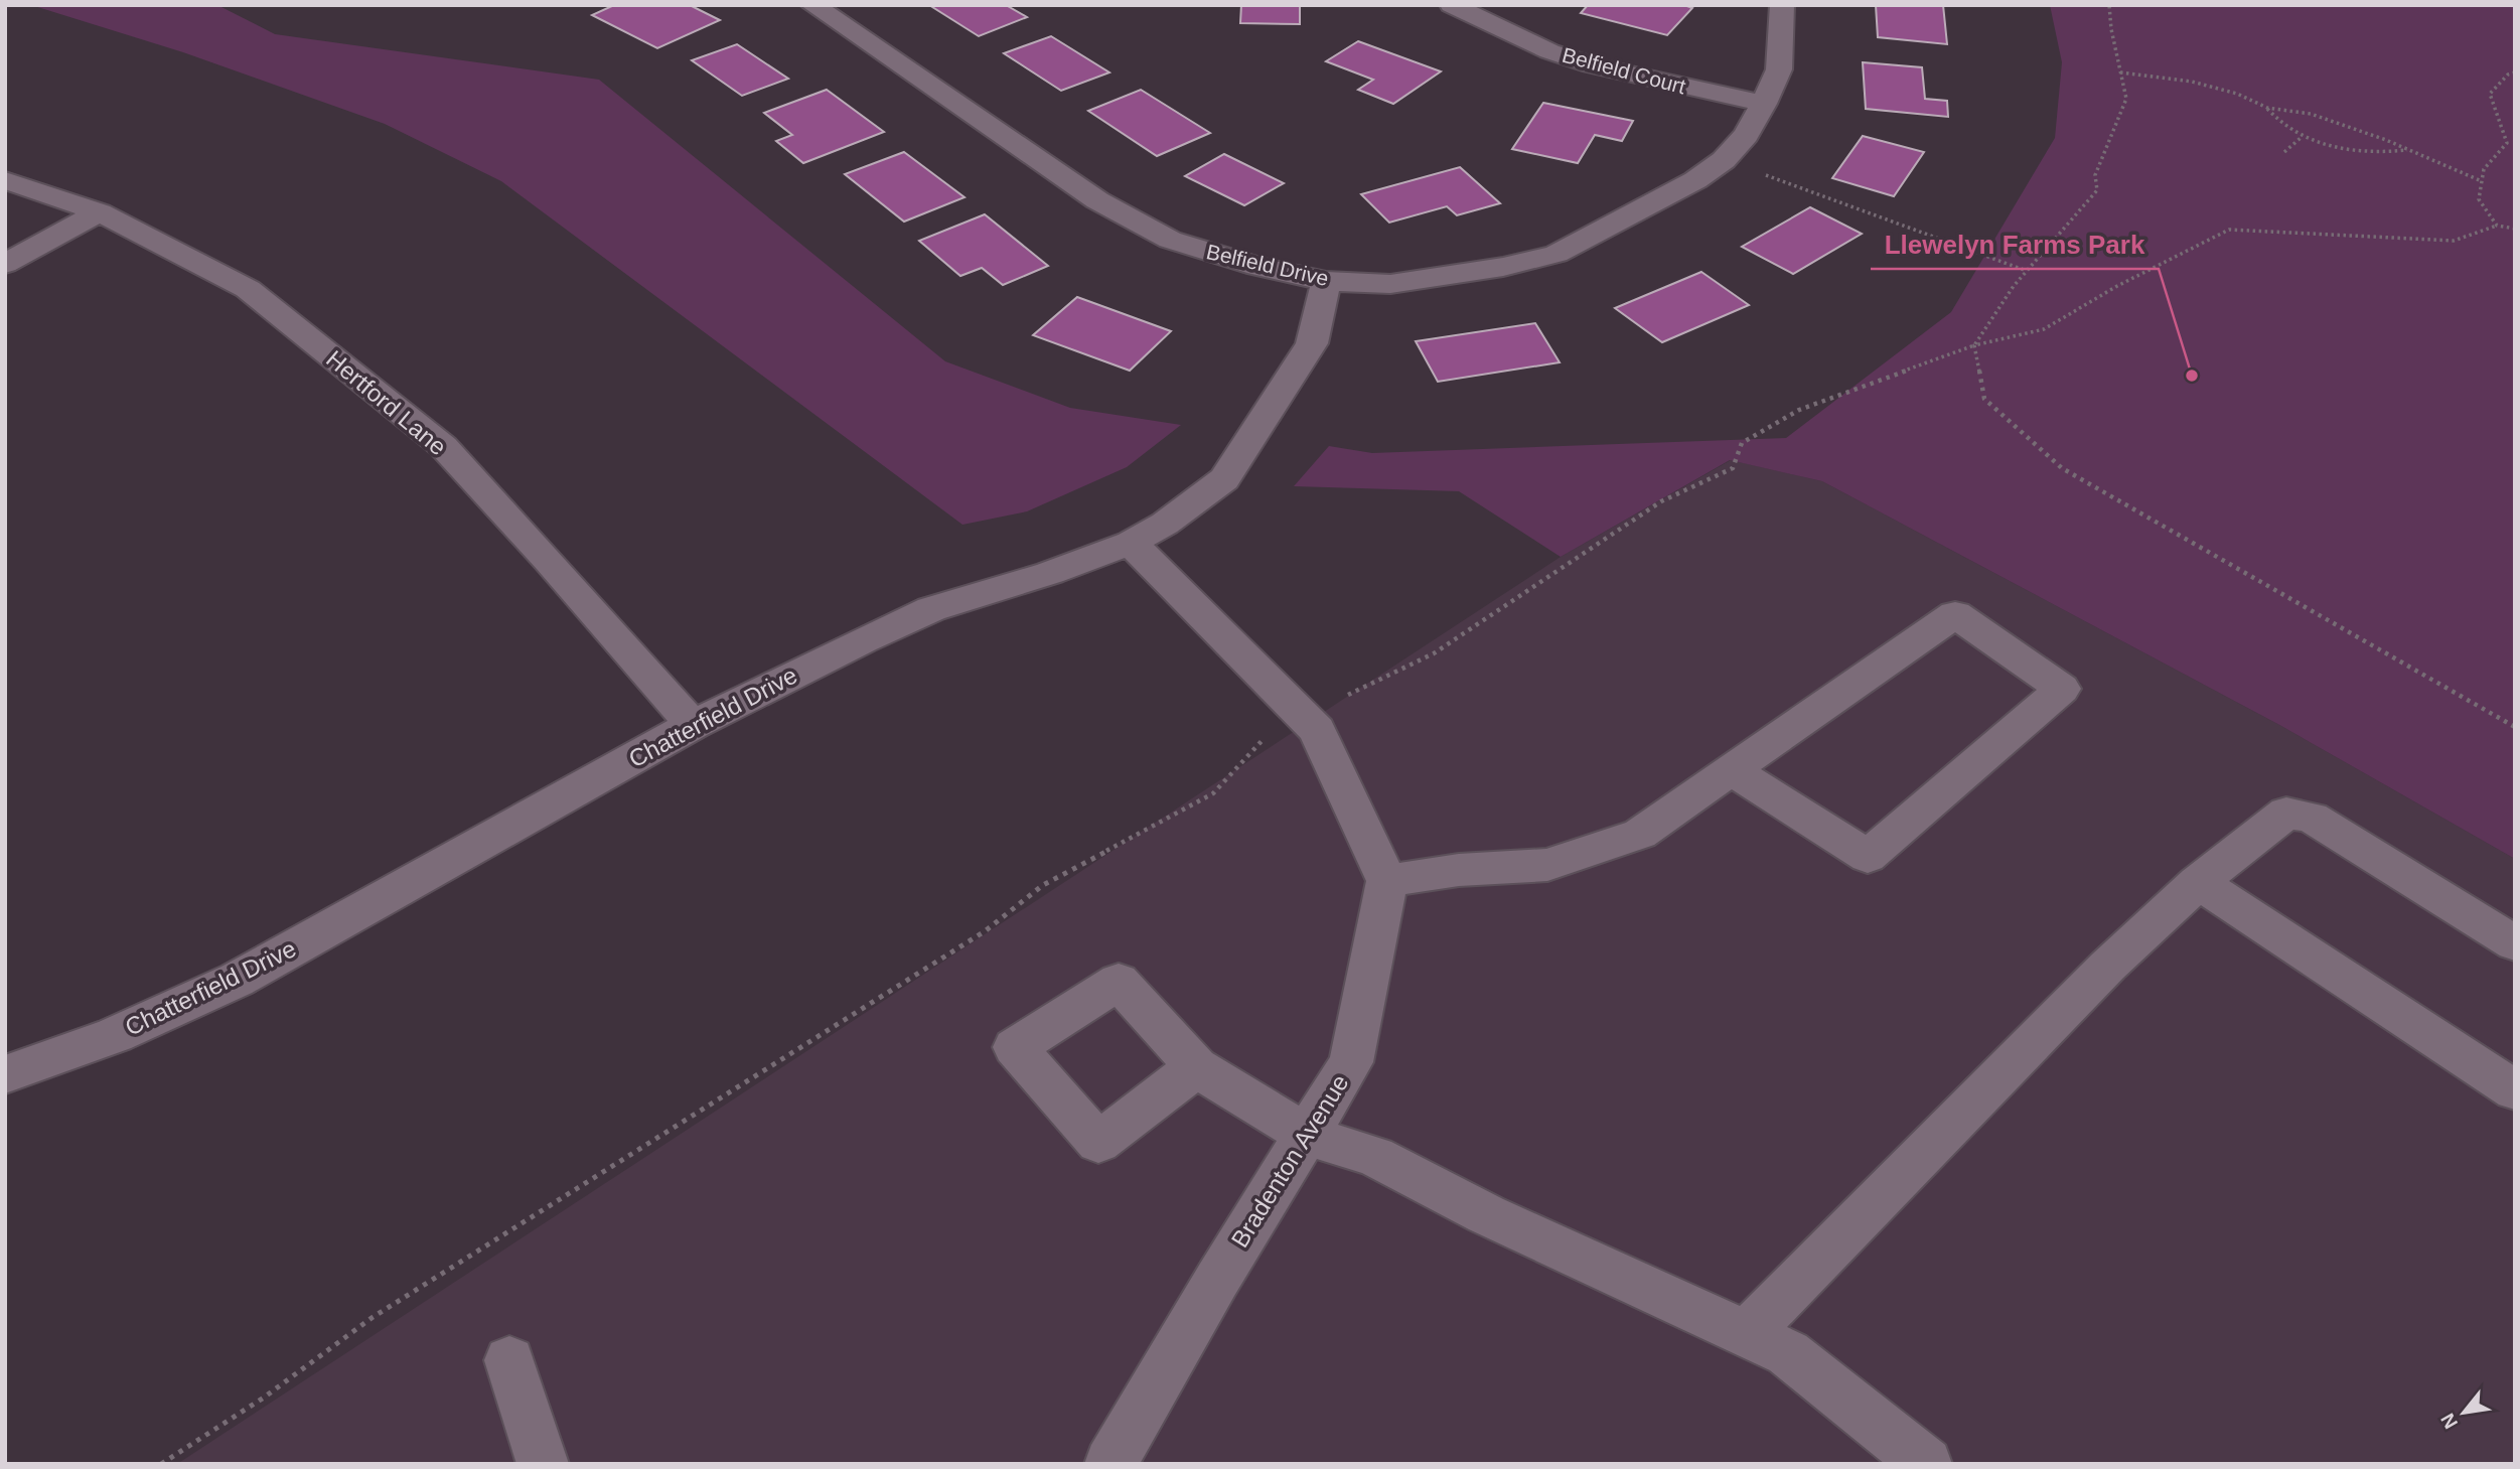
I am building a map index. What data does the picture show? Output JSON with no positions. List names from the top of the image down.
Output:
{
  "streets": {
    "street": [
      "Belfield Court",
      "Belfield Drive",
      "Hertford Lane",
      "Chatterfield Drive",
      "Bradenton Avenue"
    ]
  },
  "crossings": [
    ["Belfield Court", "Belfield Drive"],
    ["Belfield Drive", "Chatterfield Drive"],
    ["Hertford Lane", "Chatterfield Drive"]
  ],
  "places": ["Llewelyn Farms Park"],
  "north": "bottom left"
}
